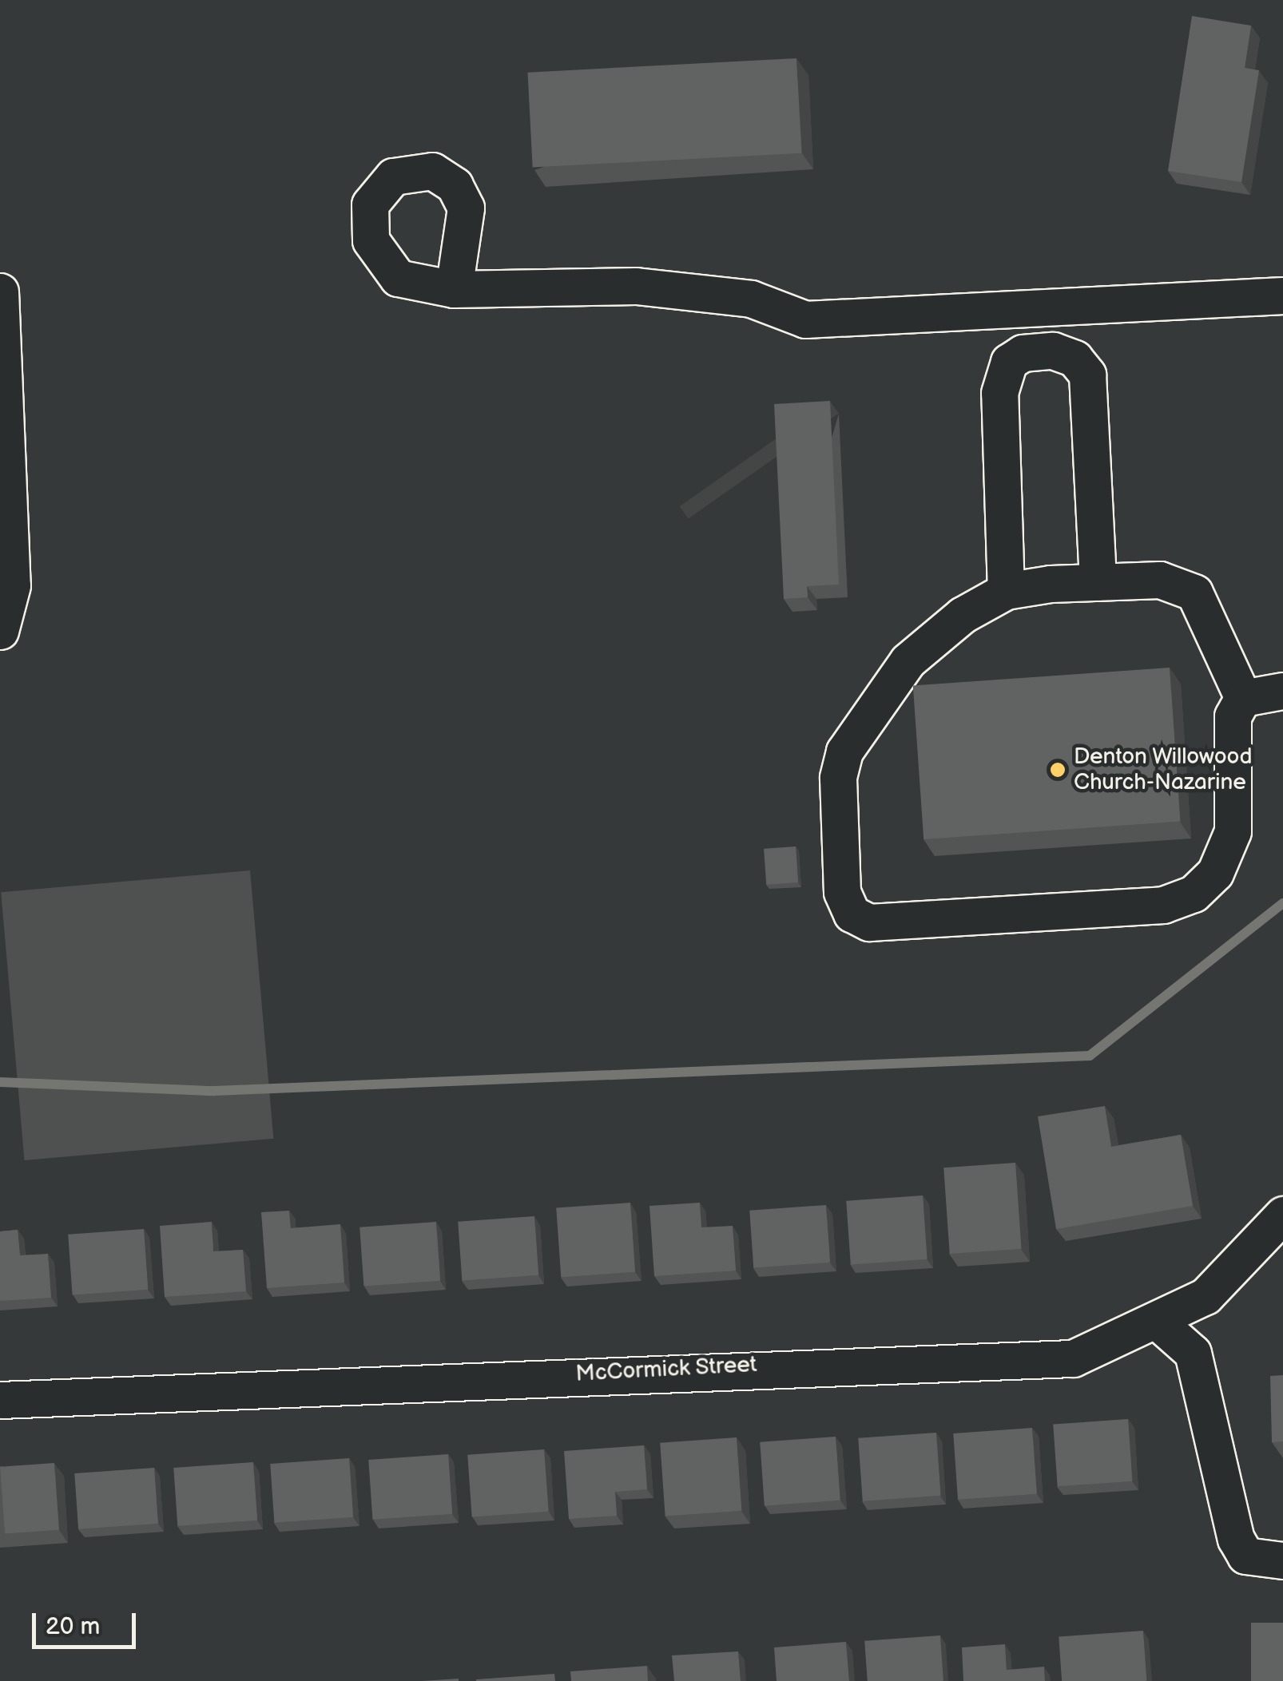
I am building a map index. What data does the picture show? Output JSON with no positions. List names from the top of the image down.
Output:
{
  "streets": {
    "street": ["McCormick Street"]
  },
  "places": ["Denton Willowood Church-Nazarine"],
  "scale_bar": "20 m"
}
